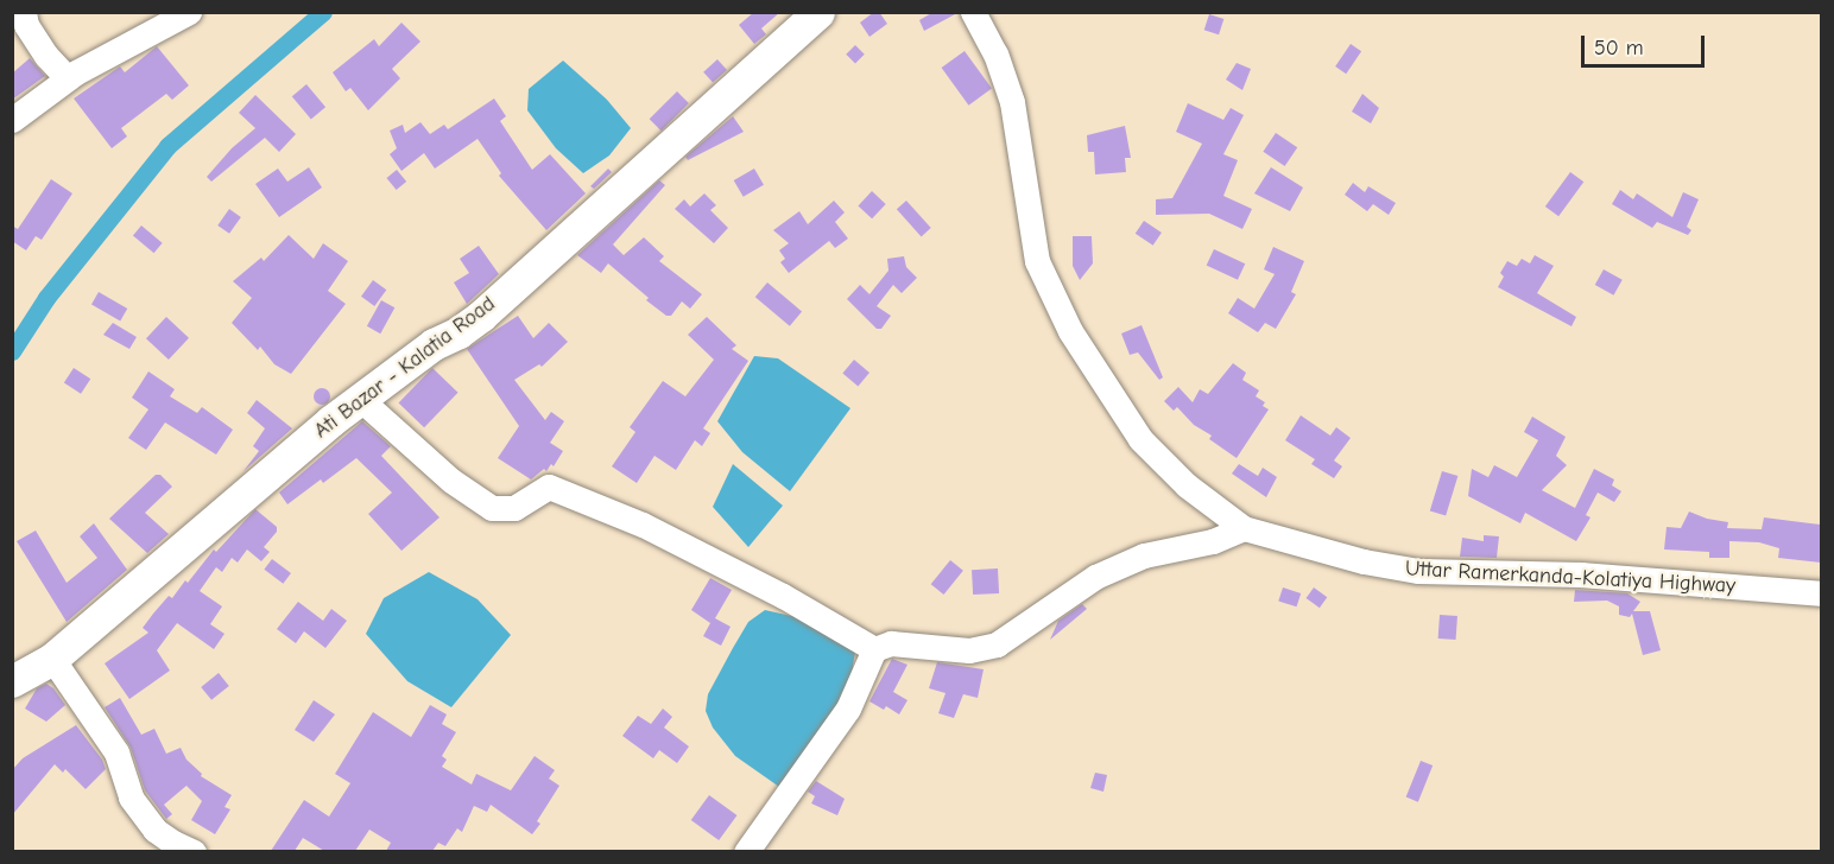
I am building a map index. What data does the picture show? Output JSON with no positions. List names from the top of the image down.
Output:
{
  "streets": {
    "main road": ["Ati Bazar - Kalatia Road"],
    "street": ["Uttar Ramerkanda-Kolatiya Highway"]
  },
  "scale_bar": "50 m"
}
